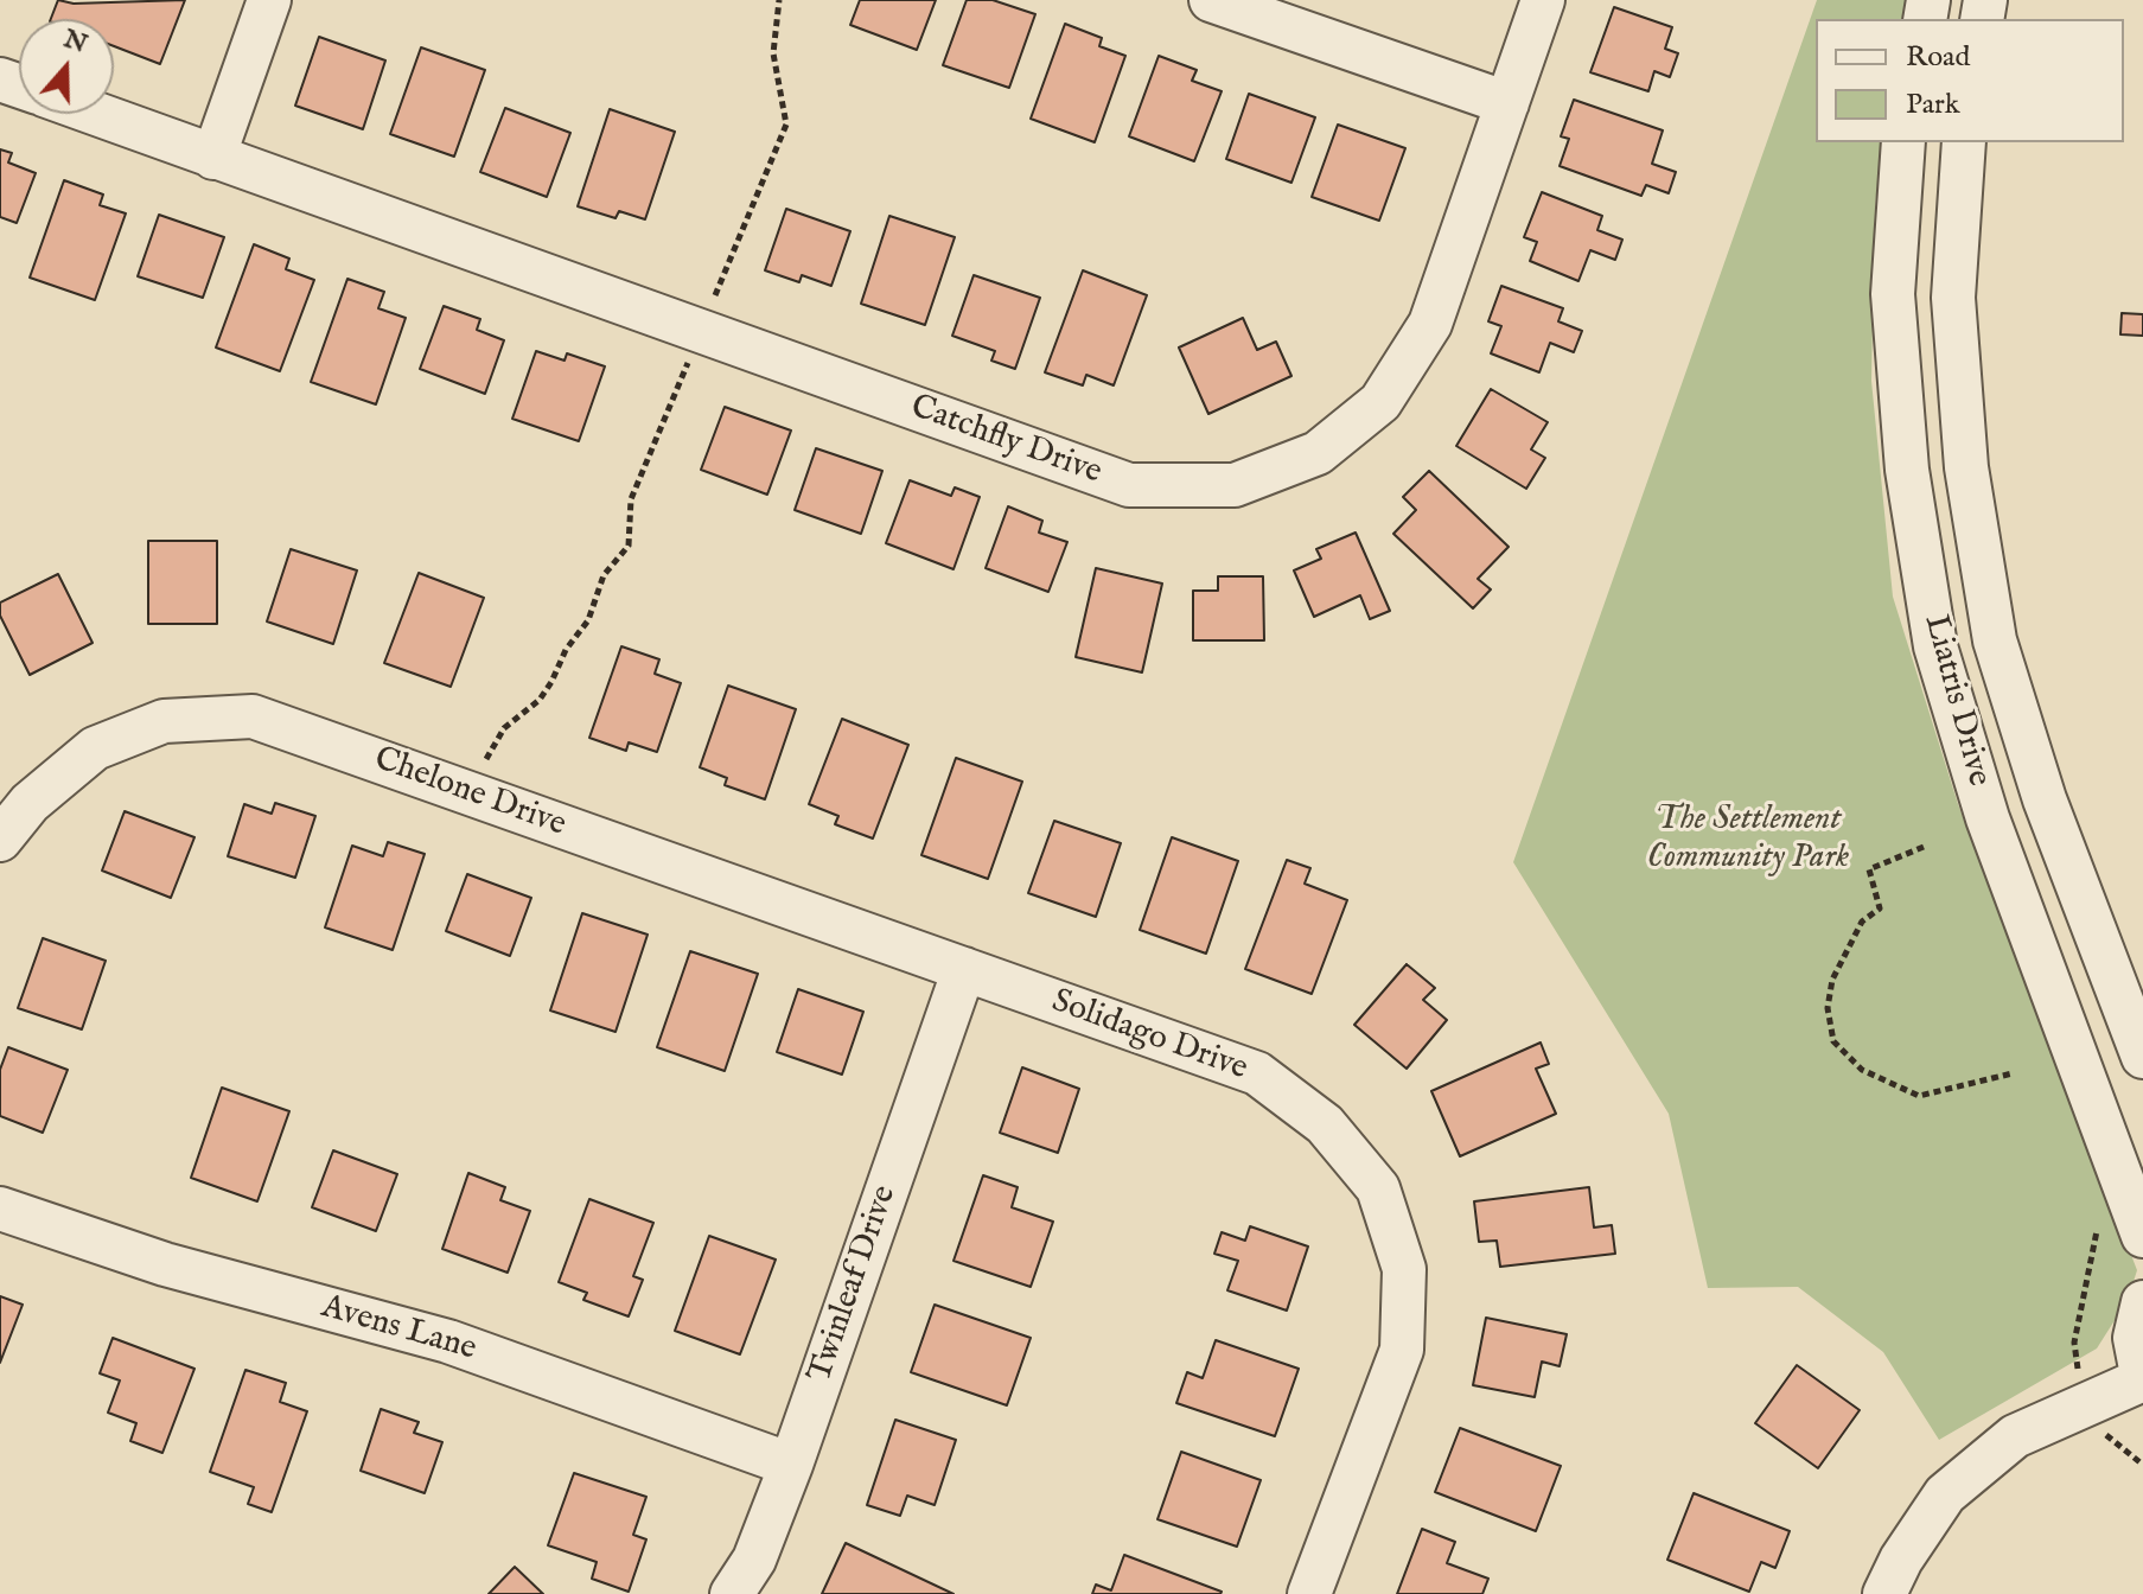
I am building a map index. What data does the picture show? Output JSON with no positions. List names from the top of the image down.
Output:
{
  "streets": {
    "street": [
      "Catchfly Drive",
      "Liatris Drive",
      "Chelone Drive",
      "Solidago Drive",
      "Twinleaf Drive",
      "Avens Lane"
    ]
  },
  "crossings": [
    ["Chelone Drive", "Solidago Drive"],
    ["Chelone Drive", "Twinleaf Drive"],
    ["Solidago Drive", "Twinleaf Drive"],
    ["Twinleaf Drive", "Avens Lane"]
  ],
  "parks": ["The Settlement Community Park"],
  "legend": ["Road", "Park"],
  "north": "top"
}
